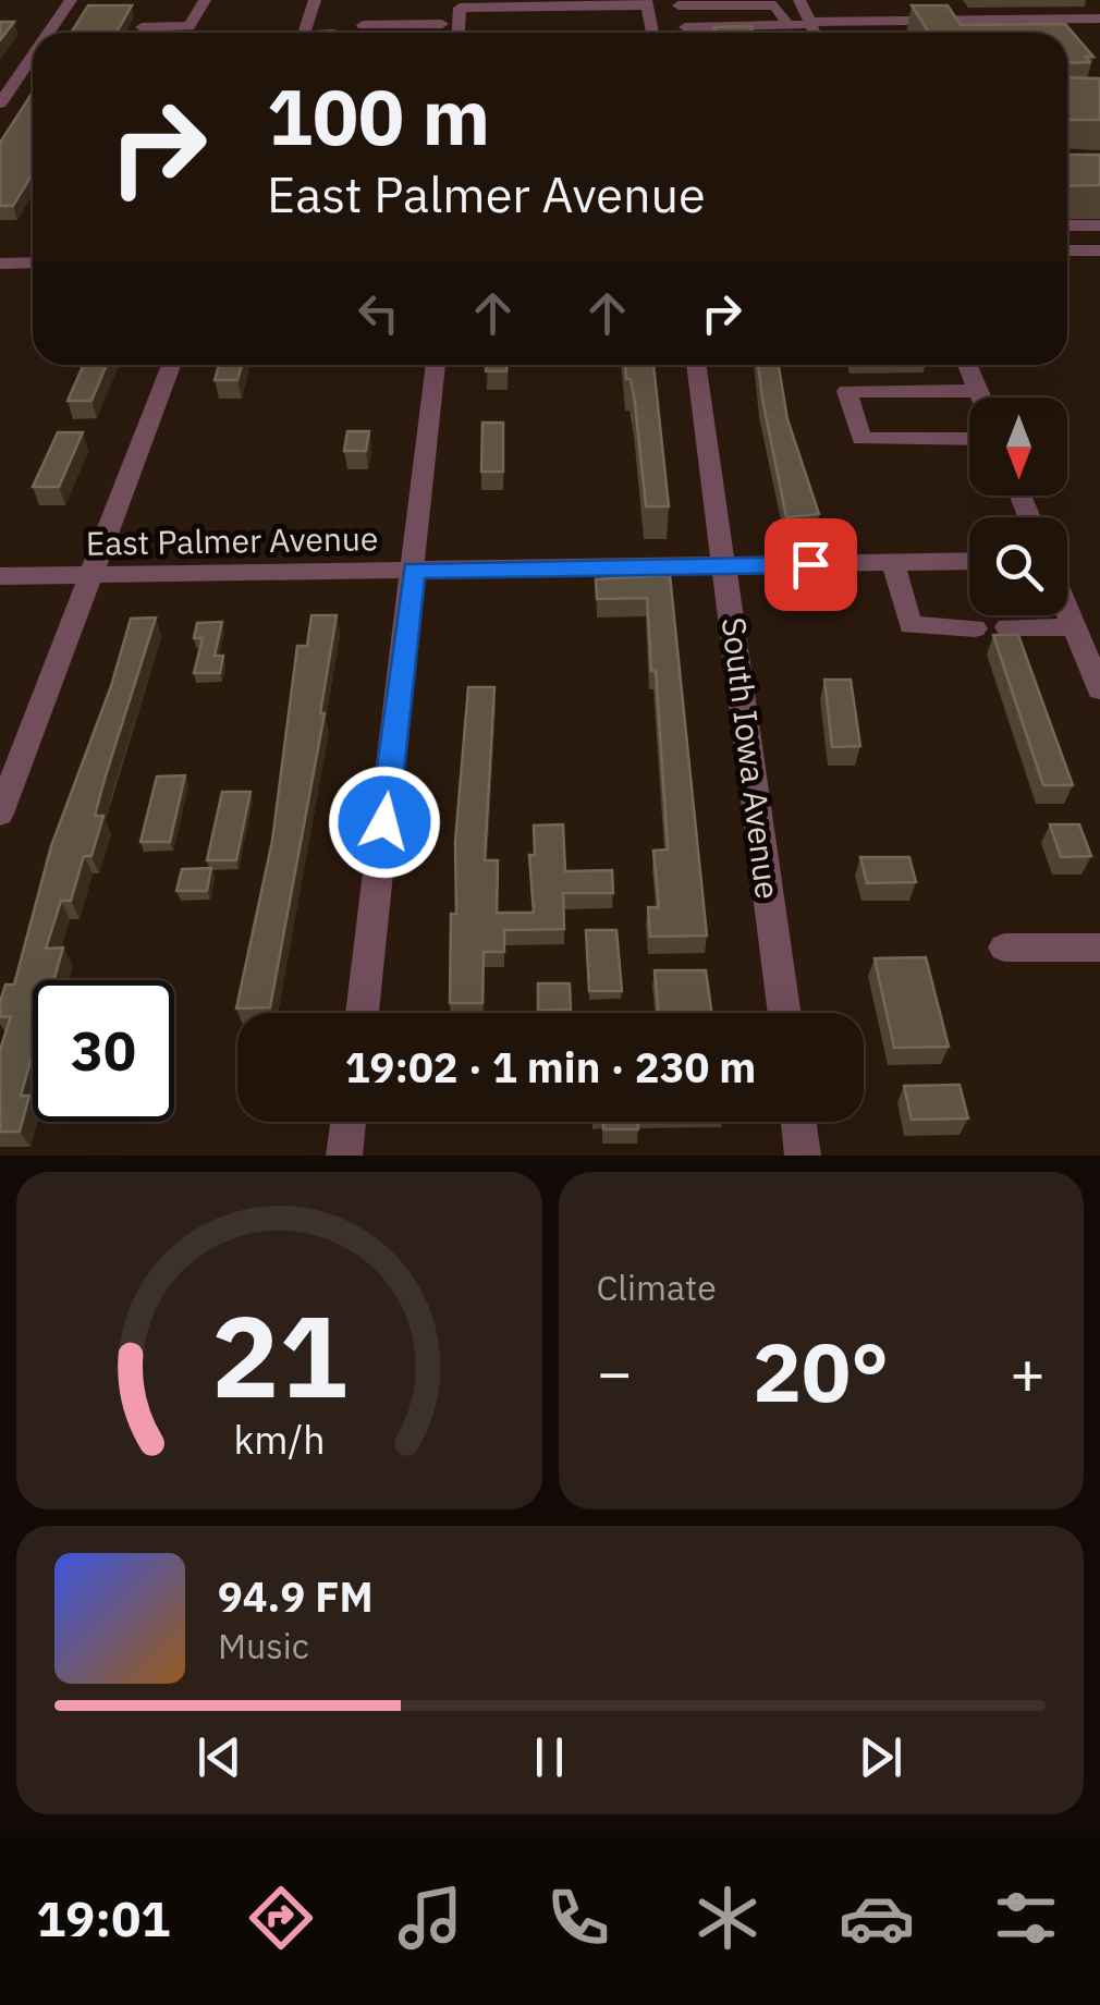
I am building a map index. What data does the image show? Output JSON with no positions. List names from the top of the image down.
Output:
{
  "streets": {
    "street": ["East Palmer Avenue", "South Iowa Avenue"]
  },
  "crossings": [
    ["East Palmer Avenue", "South Iowa Avenue"]
  ],
  "north": "bottom",
  "page": {
    "turn": ["100 m", "East Palmer Avenue"],
    "limit": "30",
    "trip": "19:02 · 1 min · 230 m",
    "tile": "Climate",
    "heat": ["−", "20°", "+"],
    "song": ["94.9 FM", "Music"],
    "tabs": "19:01",
    "gauge": ["21", "km/h"]
  }
}
